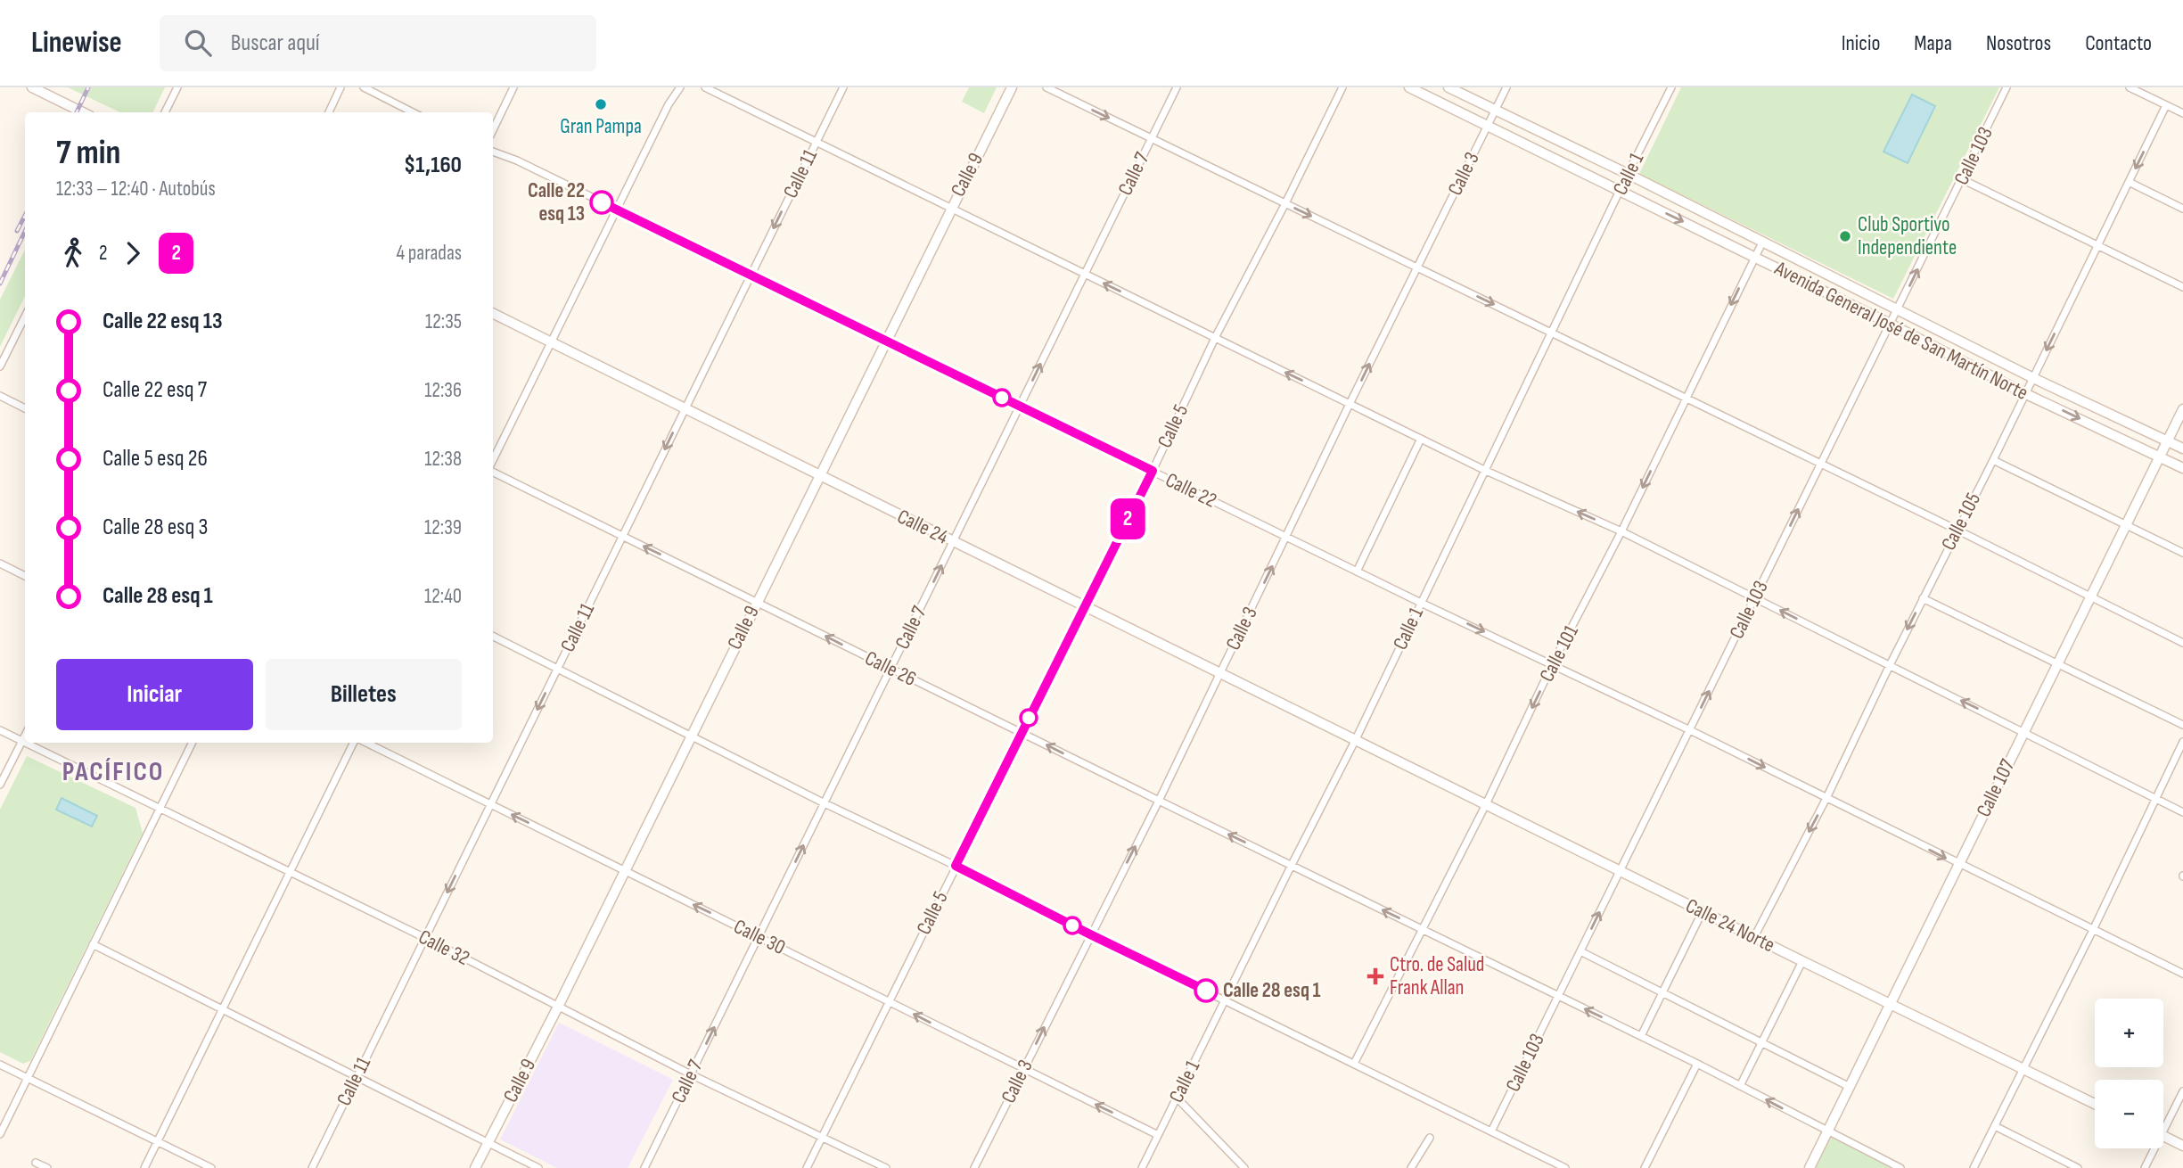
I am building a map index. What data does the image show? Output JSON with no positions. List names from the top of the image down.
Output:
{
  "streets": {
    "main road": [
      "Calle 9",
      "Avenida General José de San Martín Norte",
      "Calle 24",
      "Calle 107",
      "Calle 24 Norte"
    ],
    "street": [
      "Calle 103",
      "Calle 11",
      "Calle 7",
      "Calle 3",
      "Calle 1",
      "Calle 5",
      "Calle 22",
      "Calle 105",
      "Calle 101",
      "Calle 26",
      "Calle 30",
      "Calle 32"
    ]
  },
  "crossings": [
    ["Calle 103", "Avenida General José de San Martín Norte"],
    ["Calle 103", "Calle 22"],
    ["Calle 103", "Calle 26"],
    ["Calle 103", "Calle 24 Norte"],
    ["Calle 11", "Calle 22"],
    ["Calle 11", "Calle 24"],
    ["Calle 11", "Calle 26"],
    ["Calle 11", "Calle 30"],
    ["Calle 11", "Calle 32"],
    ["Calle 7", "Calle 22"],
    ["Calle 7", "Calle 24"],
    ["Calle 7", "Calle 26"],
    ["Calle 7", "Calle 30"],
    ["Calle 7", "Calle 32"],
    ["Calle 3", "Avenida General José de San Martín Norte"],
    ["Calle 3", "Calle 22"],
    ["Calle 3", "Calle 24"],
    ["Calle 3", "Calle 26"],
    ["Calle 3", "Calle 30"],
    ["Calle 1", "Avenida General José de San Martín Norte"],
    ["Calle 1", "Calle 22"],
    ["Calle 1", "Calle 24"],
    ["Calle 1", "Calle 26"],
    ["Calle 1", "Calle 24 Norte"],
    ["Calle 1", "Calle 30"],
    ["Calle 9", "Calle 22"],
    ["Calle 9", "Calle 24"],
    ["Calle 9", "Calle 26"],
    ["Calle 9", "Calle 30"],
    ["Calle 9", "Calle 32"],
    ["Avenida General José de San Martín Norte", "Calle 105"],
    ["Avenida General José de San Martín Norte", "Calle 101"],
    ["Avenida General José de San Martín Norte", "Calle 107"],
    ["Calle 5", "Calle 22"],
    ["Calle 5", "Calle 24"],
    ["Calle 5", "Calle 26"],
    ["Calle 5", "Calle 30"],
    ["Calle 5", "Calle 32"],
    ["Calle 22", "Calle 105"],
    ["Calle 22", "Calle 101"],
    ["Calle 22", "Calle 107"],
    ["Calle 105", "Calle 24 Norte"],
    ["Calle 24", "Calle 24 Norte"],
    ["Calle 101", "Calle 26"],
    ["Calle 101", "Calle 24 Norte"],
    ["Calle 26", "Calle 107"],
    ["Calle 107", "Calle 24 Norte"]
  ],
  "one_way": [
    "Calle 103",
    "Calle 11",
    "Calle 7",
    "Calle 3",
    "Calle 105",
    "Calle 101",
    "Calle 26",
    "Calle 30"
  ],
  "districts": ["PACÍFICO"],
  "places": {
    "other": [
      "Gran Pampa",
      "Calle 22 esq 13",
      "Club Sportivo Independiente",
      "Calle 28 esq 1"
    ],
    "health": ["Ctro. de Salud Frank Allan"]
  },
  "lines": ["bus line 2"],
  "page": {
    "header": "Linewise",
    "search": "Buscar aquí",
    "nav": [
      "Inicio",
      "Mapa",
      "Nosotros",
      "Contacto"
    ],
    "on_map": "2",
    "heading": ["7 min", "12:33 – 12:40 · Autobús", "$1,160"],
    "legs": ["2", "2", "4 paradas"],
    "list": [
      {
        "name": "Calle 22 esq 13",
        "value": "12:35"
      },
      {
        "name": "Calle 22 esq 7",
        "value": "12:36"
      },
      {
        "name": "Calle 5 esq 26",
        "value": "12:38"
      },
      {
        "name": "Calle 28 esq 3",
        "value": "12:39"
      },
      {
        "name": "Calle 28 esq 1",
        "value": "12:40"
      }
    ],
    "buttons": ["Iniciar", "Billetes"],
    "map_buttons": ["+", "−"]
  }
}
